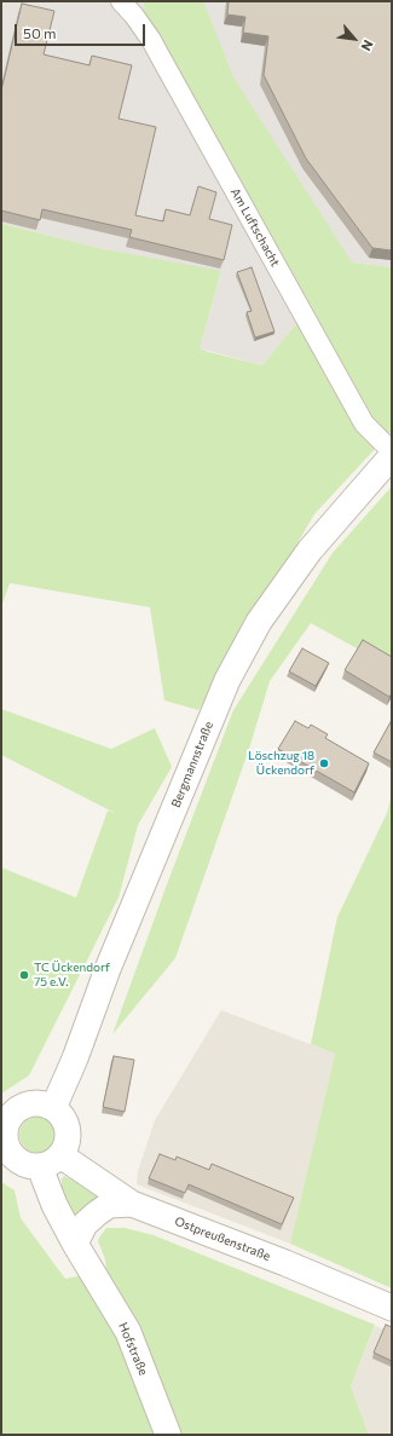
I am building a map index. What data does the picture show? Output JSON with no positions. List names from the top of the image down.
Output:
{
  "streets": {
    "street": [
      "Am Luftschacht",
      "Bergmannstraße",
      "Ostpreußenstraße",
      "Hofstraße"
    ]
  },
  "crossings": [
    ["Bergmannstraße", "Ostpreußenstraße"],
    ["Bergmannstraße", "Hofstraße"],
    ["Ostpreußenstraße", "Hofstraße"]
  ],
  "places": ["Löschzug 18 Ückendorf", "TC Ückendorf 75 e.V."],
  "scale_bar": "50 m",
  "north": "bottom right"
}
